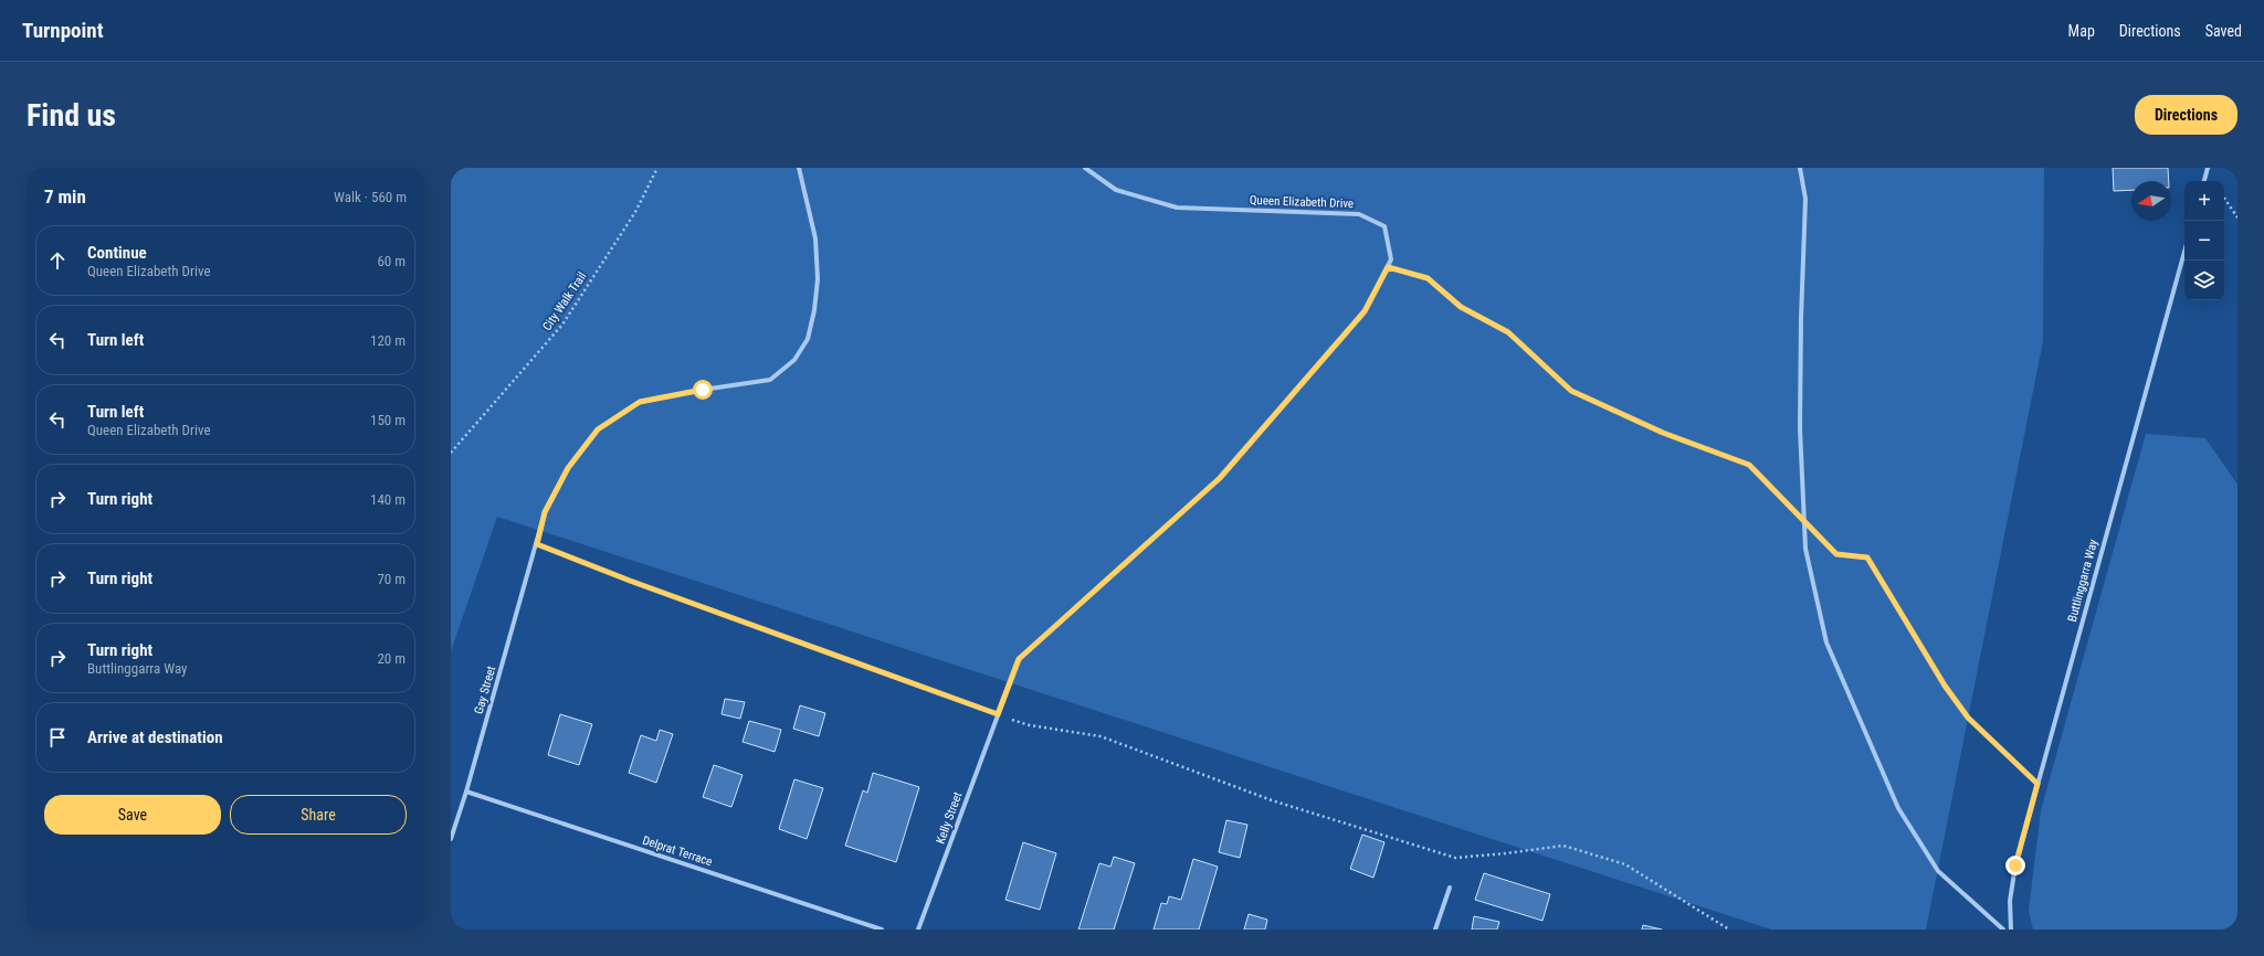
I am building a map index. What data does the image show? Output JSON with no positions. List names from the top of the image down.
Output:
{
  "streets": {
    "street": [
      "Queen Elizabeth Drive",
      "Buttlinggarra Way",
      "Gay Street",
      "Kelly Street",
      "Delprat Terrace"
    ],
    "path": ["City Walk Trail"]
  },
  "crossings": [
    ["Queen Elizabeth Drive", "Kelly Street"],
    ["Gay Street", "Delprat Terrace"]
  ],
  "north": "left",
  "page": {
    "header": "Turnpoint",
    "nav": ["Map", "Directions", "Saved"],
    "buttons": [
      "Directions",
      ["Save", "Share"]
    ],
    "title": "Find us",
    "heading": ["7 min", "Walk · 560 m"],
    "map_buttons": ["+", "−"],
    "list": [
      ["Continue", "Queen Elizabeth Drive", "60 m"],
      ["Turn left", "120 m"],
      ["Turn left", "Queen Elizabeth Drive", "150 m"],
      ["Turn right", "140 m"],
      ["Turn right", "70 m"],
      ["Turn right", "Buttlinggarra Way", "20 m"],
      "Arrive at destination"
    ]
  }
}
